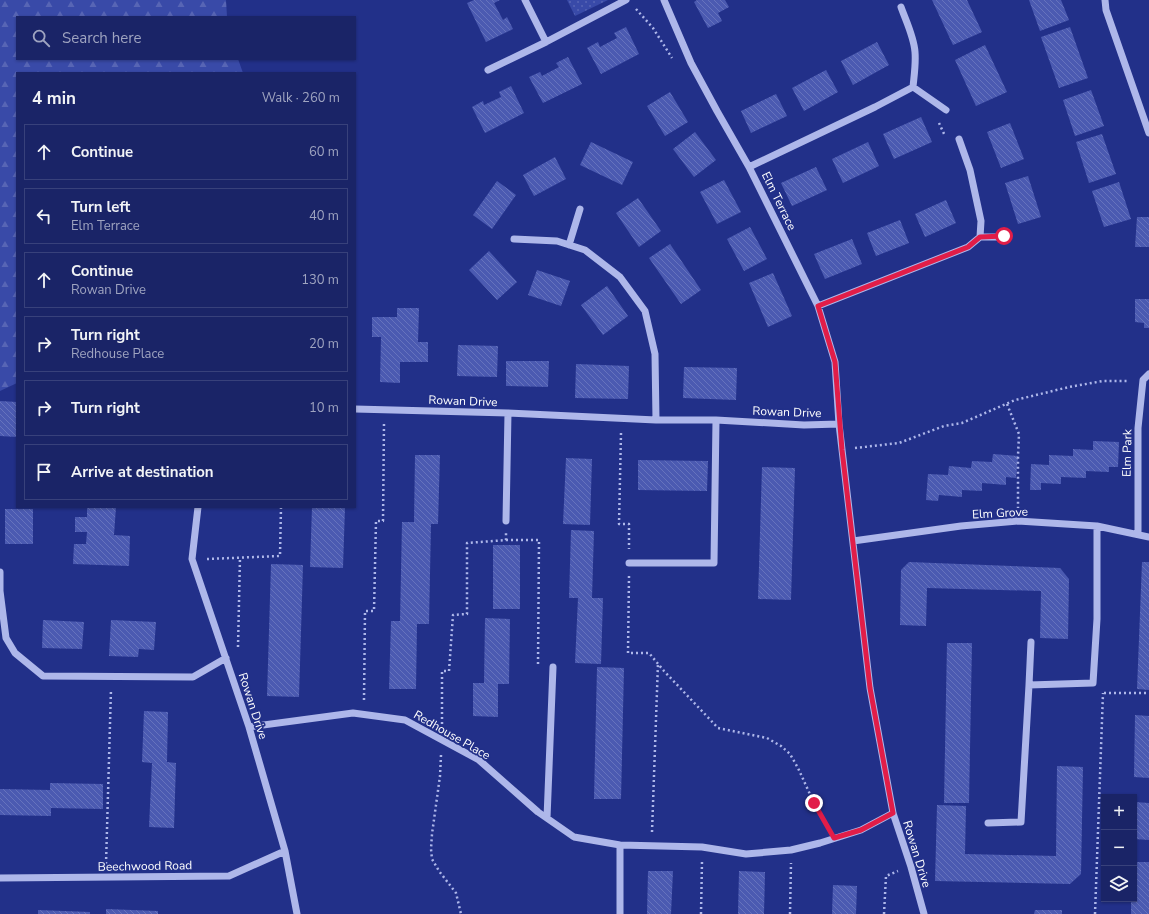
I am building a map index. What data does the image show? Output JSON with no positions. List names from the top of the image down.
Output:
{
  "streets": {
    "street": [
      "Elm Terrace",
      "Rowan Drive",
      "Elm Park",
      "Elm Grove",
      "Redhouse Place",
      "Beechwood Road"
    ]
  },
  "crossings": [
    ["Elm Terrace", "Rowan Drive"],
    ["Rowan Drive", "Elm Grove"],
    ["Rowan Drive", "Redhouse Place"],
    ["Rowan Drive", "Beechwood Road"],
    ["Elm Park", "Elm Grove"]
  ],
  "page": {
    "search": "Search here",
    "heading": ["4 min", "Walk · 260 m"],
    "list": [
      ["Continue", "60 m"],
      ["Turn left", "Elm Terrace", "40 m"],
      ["Continue", "Rowan Drive", "130 m"],
      ["Turn right", "Redhouse Place", "20 m"],
      ["Turn right", "10 m"],
      "Arrive at destination"
    ],
    "map_buttons": ["+", "−"]
  }
}
